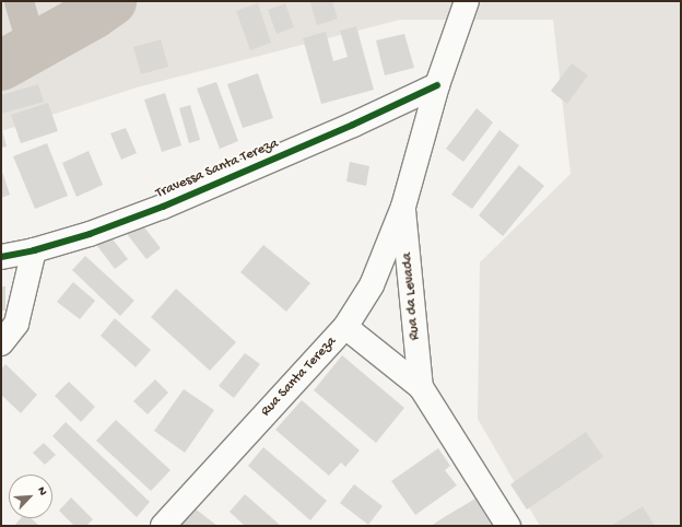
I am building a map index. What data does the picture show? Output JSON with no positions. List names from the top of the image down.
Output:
{
  "streets": {
    "main road": ["Travessa Santa Tereza", "Rua da Levada", "Rua Santa Tereza"]
  },
  "crossings": [
    ["Rua da Levada", "Rua Santa Tereza"]
  ],
  "north": "top right"
}
